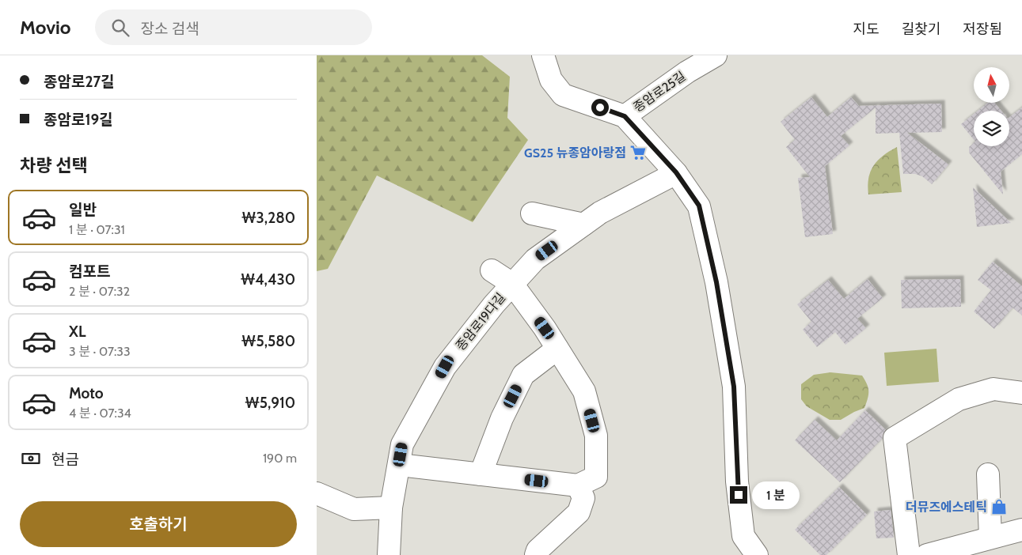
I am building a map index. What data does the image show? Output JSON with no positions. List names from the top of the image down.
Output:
{
  "streets": {
    "street": ["종암로25길", "종암로19다길"]
  },
  "places": {
    "supermarket": ["GS25 뉴종암아랑점"],
    "shop": ["더뮤즈에스테틱"]
  },
  "north": "top",
  "page": {
    "header": "Movio",
    "search": "장소 검색",
    "nav": ["지도", "길찾기", "저장됨"],
    "banner": ["종암로27길", "종암로19길"],
    "heading": "차량 선택",
    "list": [
      {
        "name": "일반",
        "note": "1 분 · 07:31",
        "value": "₩3,280"
      },
      {
        "name": "컴포트",
        "note": "2 분 · 07:32",
        "value": "₩4,430"
      },
      {
        "name": "XL",
        "note": "3 분 · 07:33",
        "value": "₩5,580"
      },
      {
        "name": "Moto",
        "note": "4 분 · 07:34",
        "value": "₩5,910"
      }
    ],
    "pay": ["현금", "190 m"],
    "bubble": "1 분",
    "buttons": "호출하기"
  }
}
